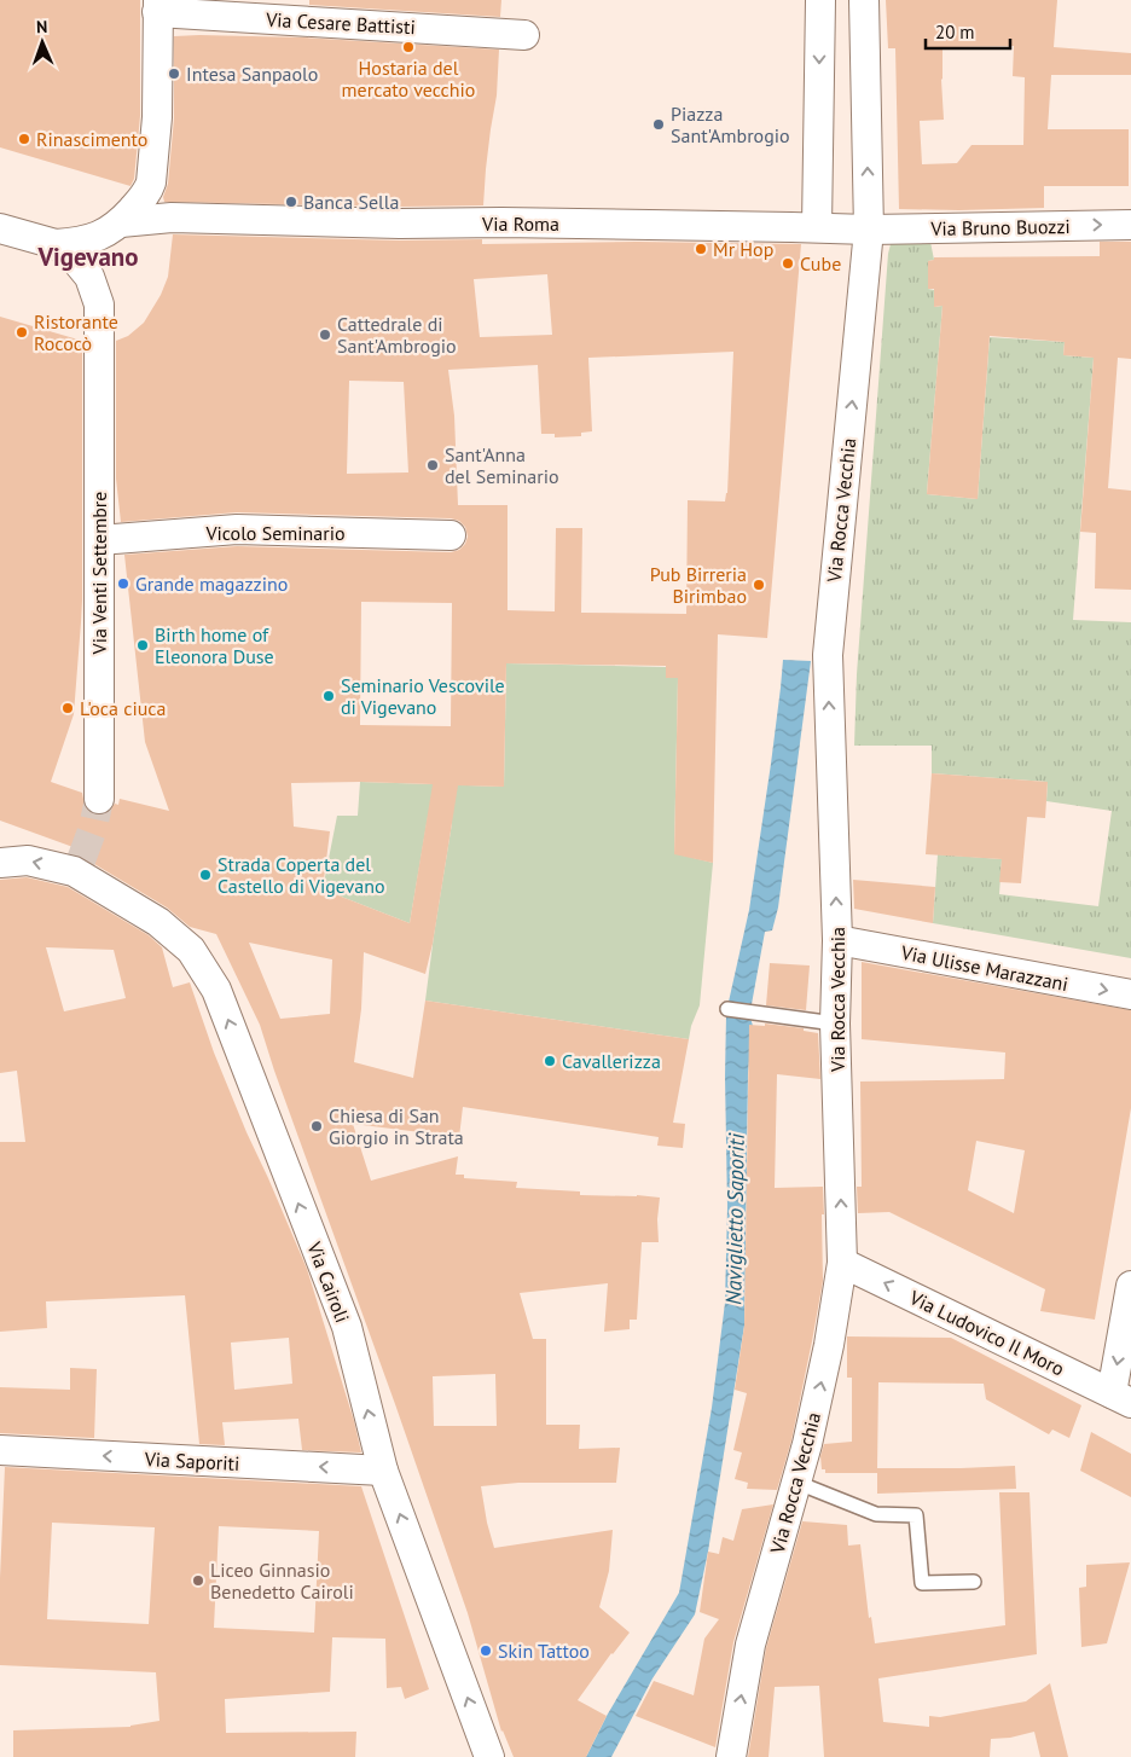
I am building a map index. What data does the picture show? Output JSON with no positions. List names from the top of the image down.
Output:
{
  "streets": {
    "street": [
      "Via Cesare Battisti",
      "Via Roma",
      "Via Bruno Buozzi",
      "Via Rocca Vecchia",
      "Vicolo Seminario",
      "Via Venti Settembre",
      "Via Ulisse Marazzani",
      "Via Cairoli",
      "Via Ludovico Il Moro",
      "Via Saporiti"
    ]
  },
  "crossings": [
    ["Via Roma", "Via Bruno Buozzi"],
    ["Via Roma", "Via Rocca Vecchia"],
    ["Via Bruno Buozzi", "Via Rocca Vecchia"],
    ["Via Rocca Vecchia", "Via Ulisse Marazzani"],
    ["Via Rocca Vecchia", "Via Ludovico Il Moro"],
    ["Vicolo Seminario", "Via Venti Settembre"],
    ["Via Cairoli", "Via Saporiti"]
  ],
  "one_way": [
    "Via Bruno Buozzi",
    "Via Rocca Vecchia",
    "Via Ulisse Marazzani",
    "Via Cairoli",
    "Via Ludovico Il Moro",
    "Via Saporiti"
  ],
  "districts": ["Vigevano"],
  "water": ["Naviglietto Saporiti"],
  "places": [
    "Hostaria del mercato vecchio",
    "Intesa Sanpaolo",
    "Piazza Sant'Ambrogio",
    "Rinascimento",
    "Banca Sella",
    "Mr Hop",
    "Cube",
    "Ristorante Rococò",
    "Cattedrale di Sant'Ambrogio",
    "Sant'Anna del Seminario",
    "Grande magazzino",
    "Pub Birreria Birimbao",
    "Birth home of Eleonora Duse",
    "Seminario Vescovile di Vigevano",
    "L'oca ciuca",
    "Strada Coperta del Castello di Vigevano",
    "Cavallerizza",
    "Chiesa di San Giorgio in Strata",
    "Liceo Ginnasio Benedetto Cairoli",
    "Skin Tattoo"
  ],
  "scale_bar": "20 m",
  "north": "top"
}
